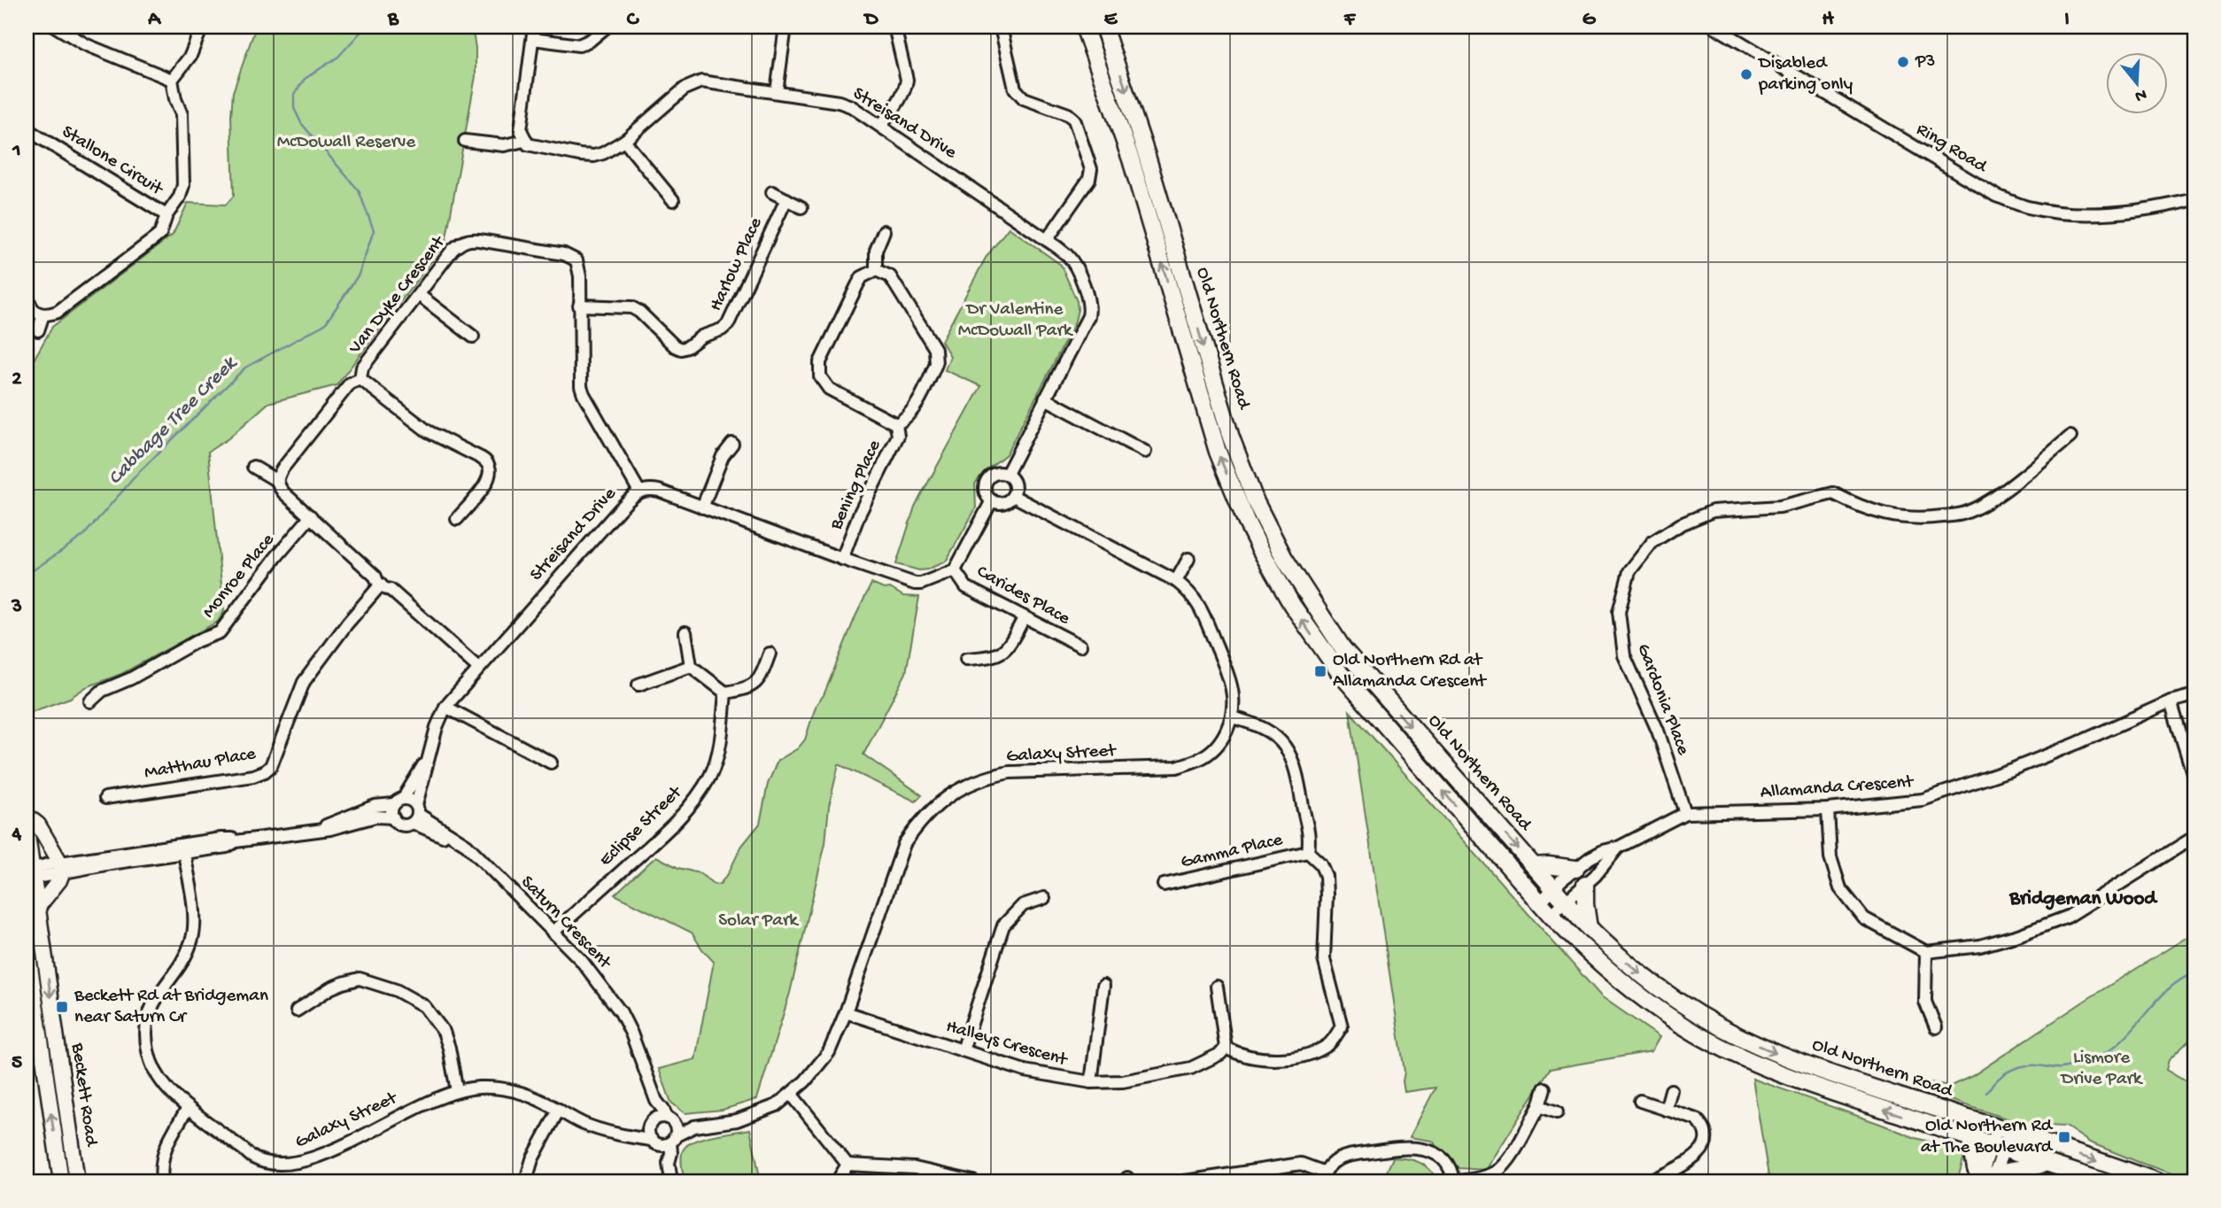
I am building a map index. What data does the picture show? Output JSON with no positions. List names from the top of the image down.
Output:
{
  "streets": {
    "highway": ["Old Northern Road"],
    "main road": ["Beckett Road"],
    "street": [
      "Streisand Drive",
      "Ring Road",
      "Stallone Circuit",
      "Harlow Place",
      "Van Dyke Crescent",
      "Bening Place",
      "Monroe Place",
      "Carides Place",
      "Gardonia Place",
      "Galaxy Street",
      "Matthau Place",
      "Allamanda Crescent",
      "Eclipse Street",
      "Gamma Place",
      "Saturn Crescent",
      "Halleys Crescent"
    ]
  },
  "crossings": [
    ["Streisand Drive", "Van Dyke Crescent"],
    ["Streisand Drive", "Bening Place"],
    ["Streisand Drive", "Carides Place"],
    ["Streisand Drive", "Saturn Crescent"],
    ["Harlow Place", "Van Dyke Crescent"],
    ["Old Northern Road", "Allamanda Crescent"],
    ["Gardonia Place", "Allamanda Crescent"],
    ["Galaxy Street", "Saturn Crescent"],
    ["Galaxy Street", "Halleys Crescent"],
    ["Eclipse Street", "Saturn Crescent"]
  ],
  "districts": ["Bridgeman Wood"],
  "water": ["Cabbage Tree Creek"],
  "parks": [
    "McDowall Reserve",
    "Dr Valentine McDowall Park",
    "Solar Park",
    "Lismore Drive Park"
  ],
  "places": {
    "other": ["P3", "Disabled parking only"],
    "transit": ["Old Northern Rd at Allamanda Crescent", "Beckett Rd at Bridgeman near Saturn Cr", "Old Northern Rd at The Boulevard"]
  },
  "north": "bottom",
  "grid": {
    "columns": [
      "A",
      "B",
      "C",
      "D",
      "E",
      "F",
      "G",
      "H",
      "I"
    ],
    "rows": [
      "1",
      "2",
      "3",
      "4",
      "5"
    ]
  }
}
